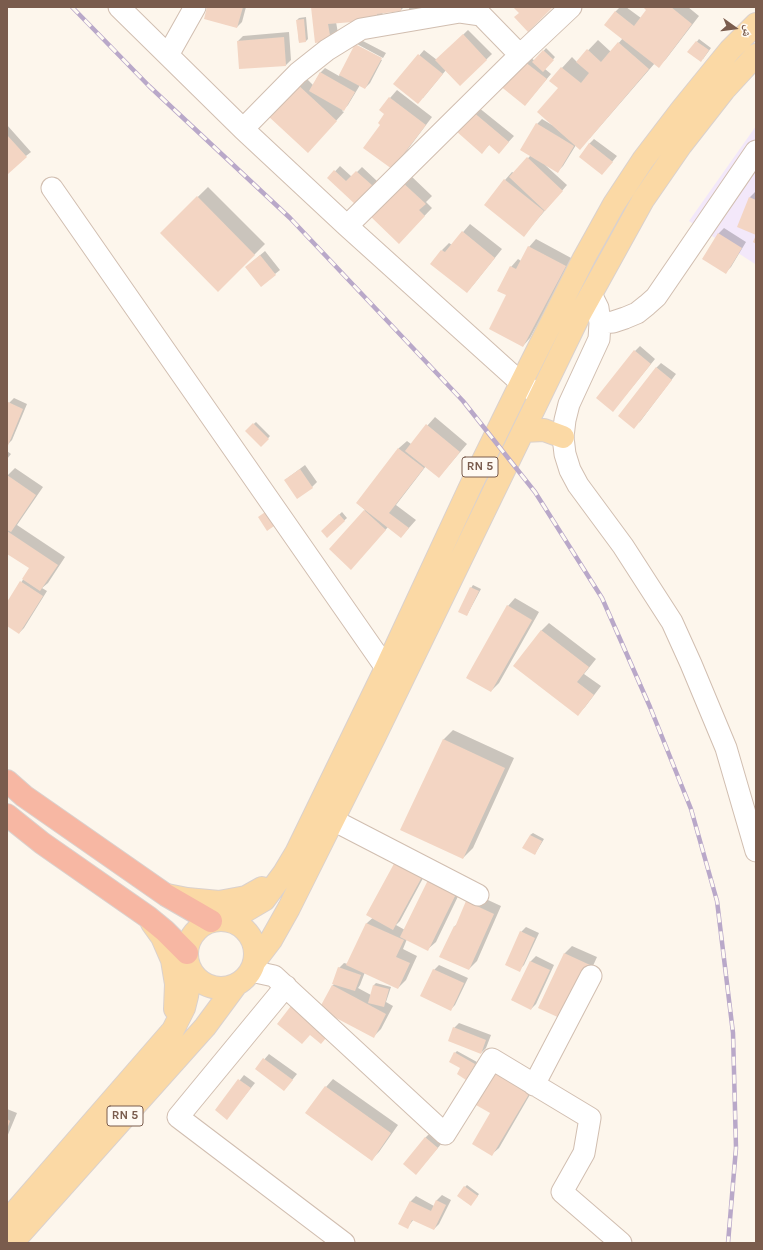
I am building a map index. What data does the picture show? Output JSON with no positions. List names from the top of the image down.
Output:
{
  "streets": {
    "main road": ["RN 5"]
  },
  "north": "right"
}
